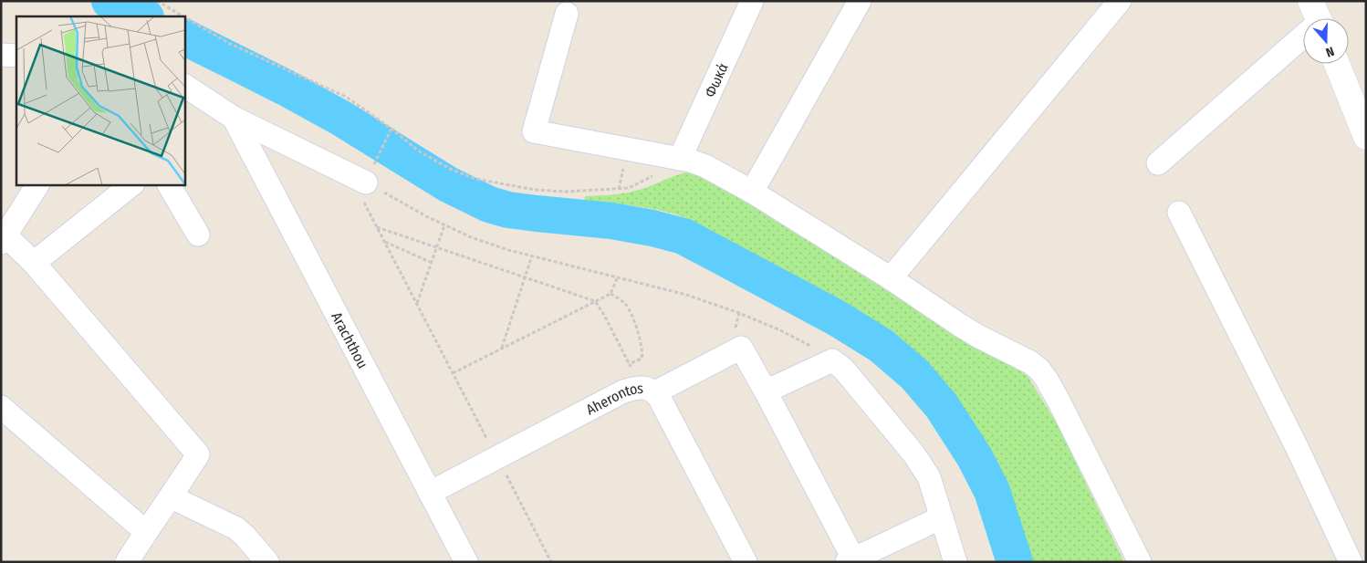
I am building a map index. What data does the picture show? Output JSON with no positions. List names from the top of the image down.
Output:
{
  "streets": {
    "street": ["Φωκά", "Arachthou", "Aherontos"]
  },
  "crossings": [
    ["Arachthou", "Aherontos"]
  ],
  "north": "bottom"
}
